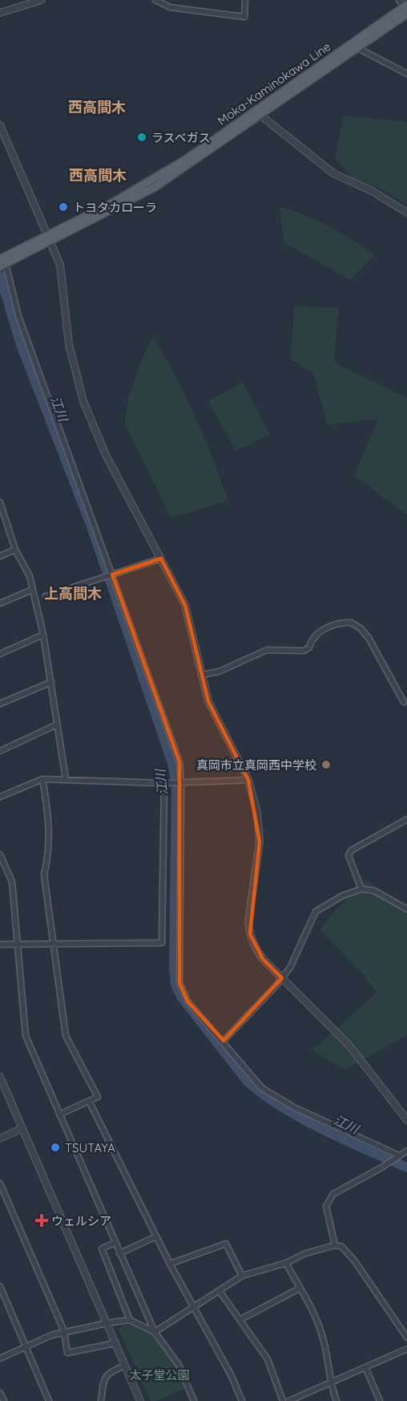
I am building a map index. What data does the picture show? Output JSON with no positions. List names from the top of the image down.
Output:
{
  "streets": {
    "main road": ["Moka-Kaminokawa Line"]
  },
  "districts": ["西高間木", "西高間木", "上高間木"],
  "water": ["江川"],
  "parks": ["太子堂公園"],
  "places": {
    "other": [
      "ラスベガス",
      "トヨタカローラ",
      "真岡市立真岡西中学校",
      "TSUTAYA"
    ],
    "health": ["ウェルシア"]
  }
}
